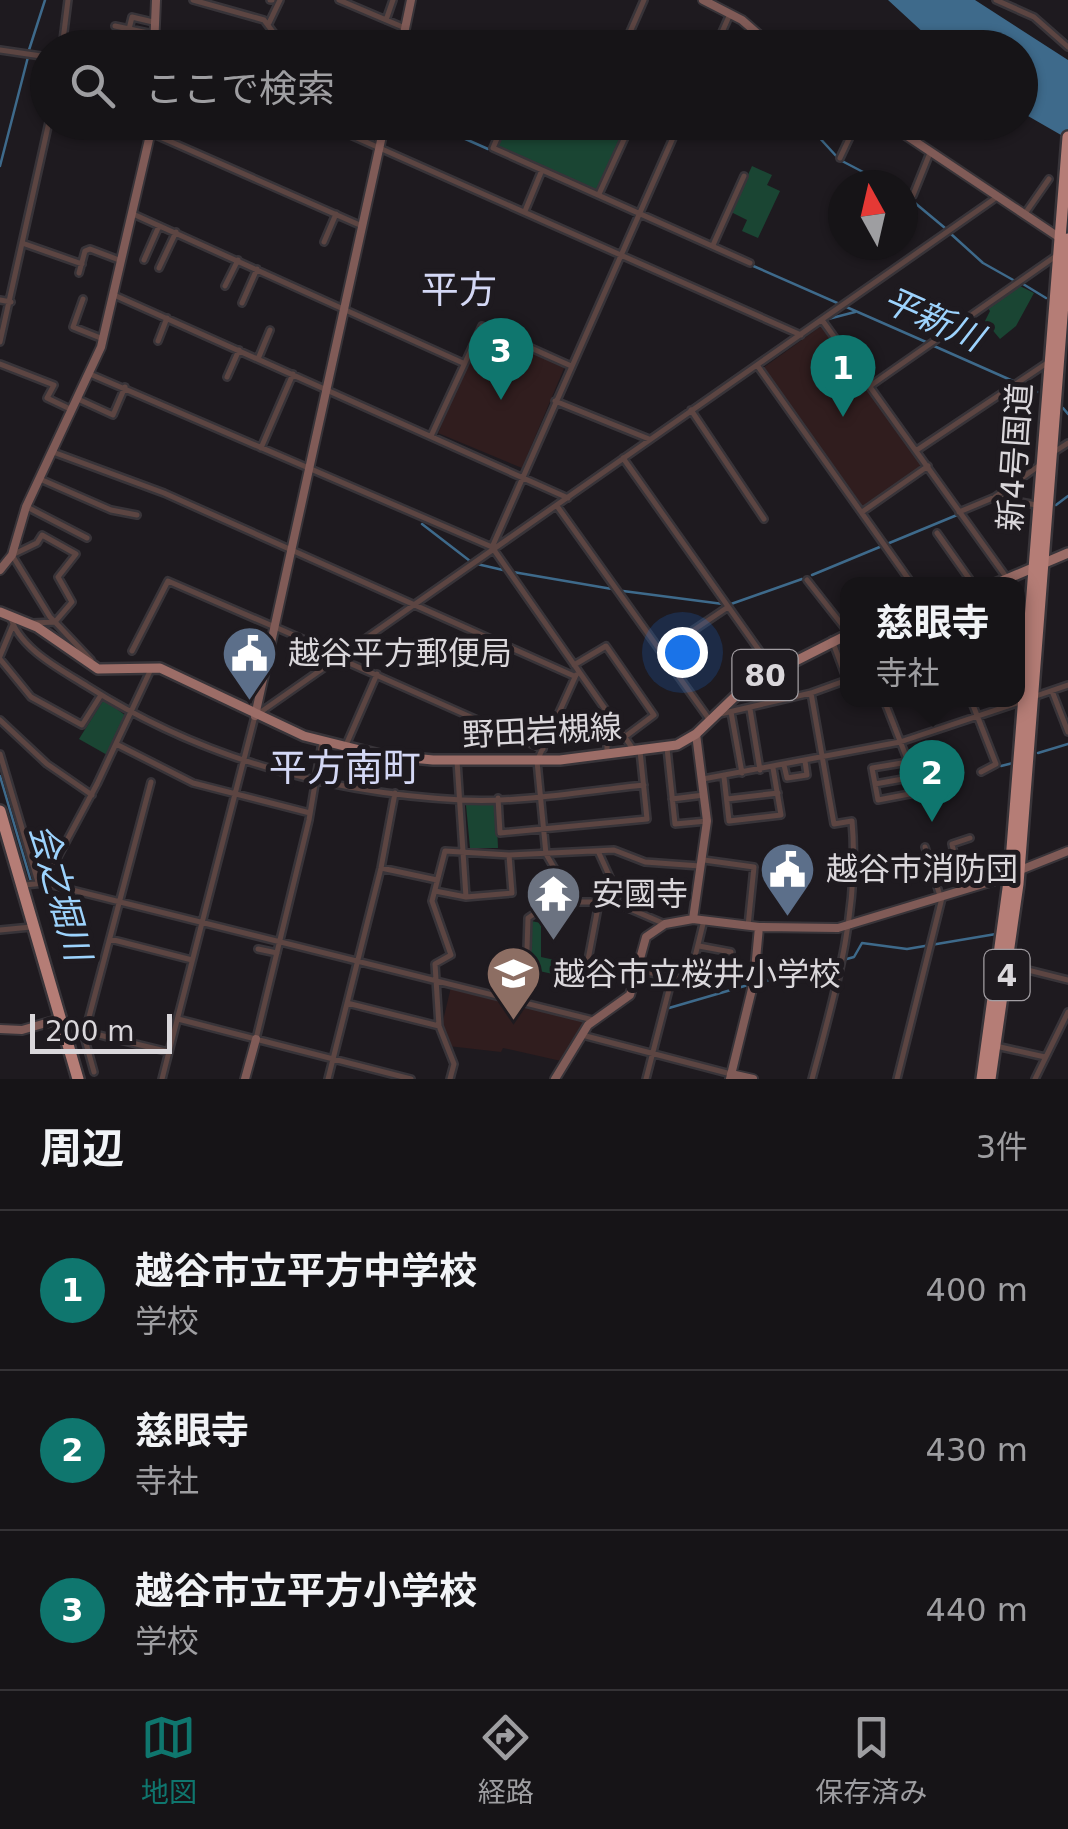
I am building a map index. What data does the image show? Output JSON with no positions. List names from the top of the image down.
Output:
{
  "streets": {
    "highway": ["新4号国道", "4"],
    "main road": ["80", "野田岩槻線"]
  },
  "districts": ["平方", "平方南町"],
  "water": ["平新川", "会之堀川"],
  "places": {
    "public building": ["越谷平方郵便局", "越谷市消防団"],
    "temple": ["安國寺"],
    "school or university": ["越谷市立桜井小学校"]
  },
  "scale_bar": "200 m",
  "north": "top",
  "page": {
    "search": "ここで検索",
    "pins": ["3", "1", "2"],
    "popup": ["慈眼寺", "寺社"],
    "scale": "200 m",
    "heading": ["周辺", "3件"],
    "list": [
      {
        "mark": "1",
        "name": "越谷市立平方中学校",
        "note": "学校",
        "value": "400 m"
      },
      {
        "mark": "2",
        "name": "慈眼寺",
        "note": "寺社",
        "value": "430 m"
      },
      {
        "mark": "3",
        "name": "越谷市立平方小学校",
        "note": "学校",
        "value": "440 m"
      }
    ],
    "nav": ["地図", "経路", "保存済み"]
  }
}
